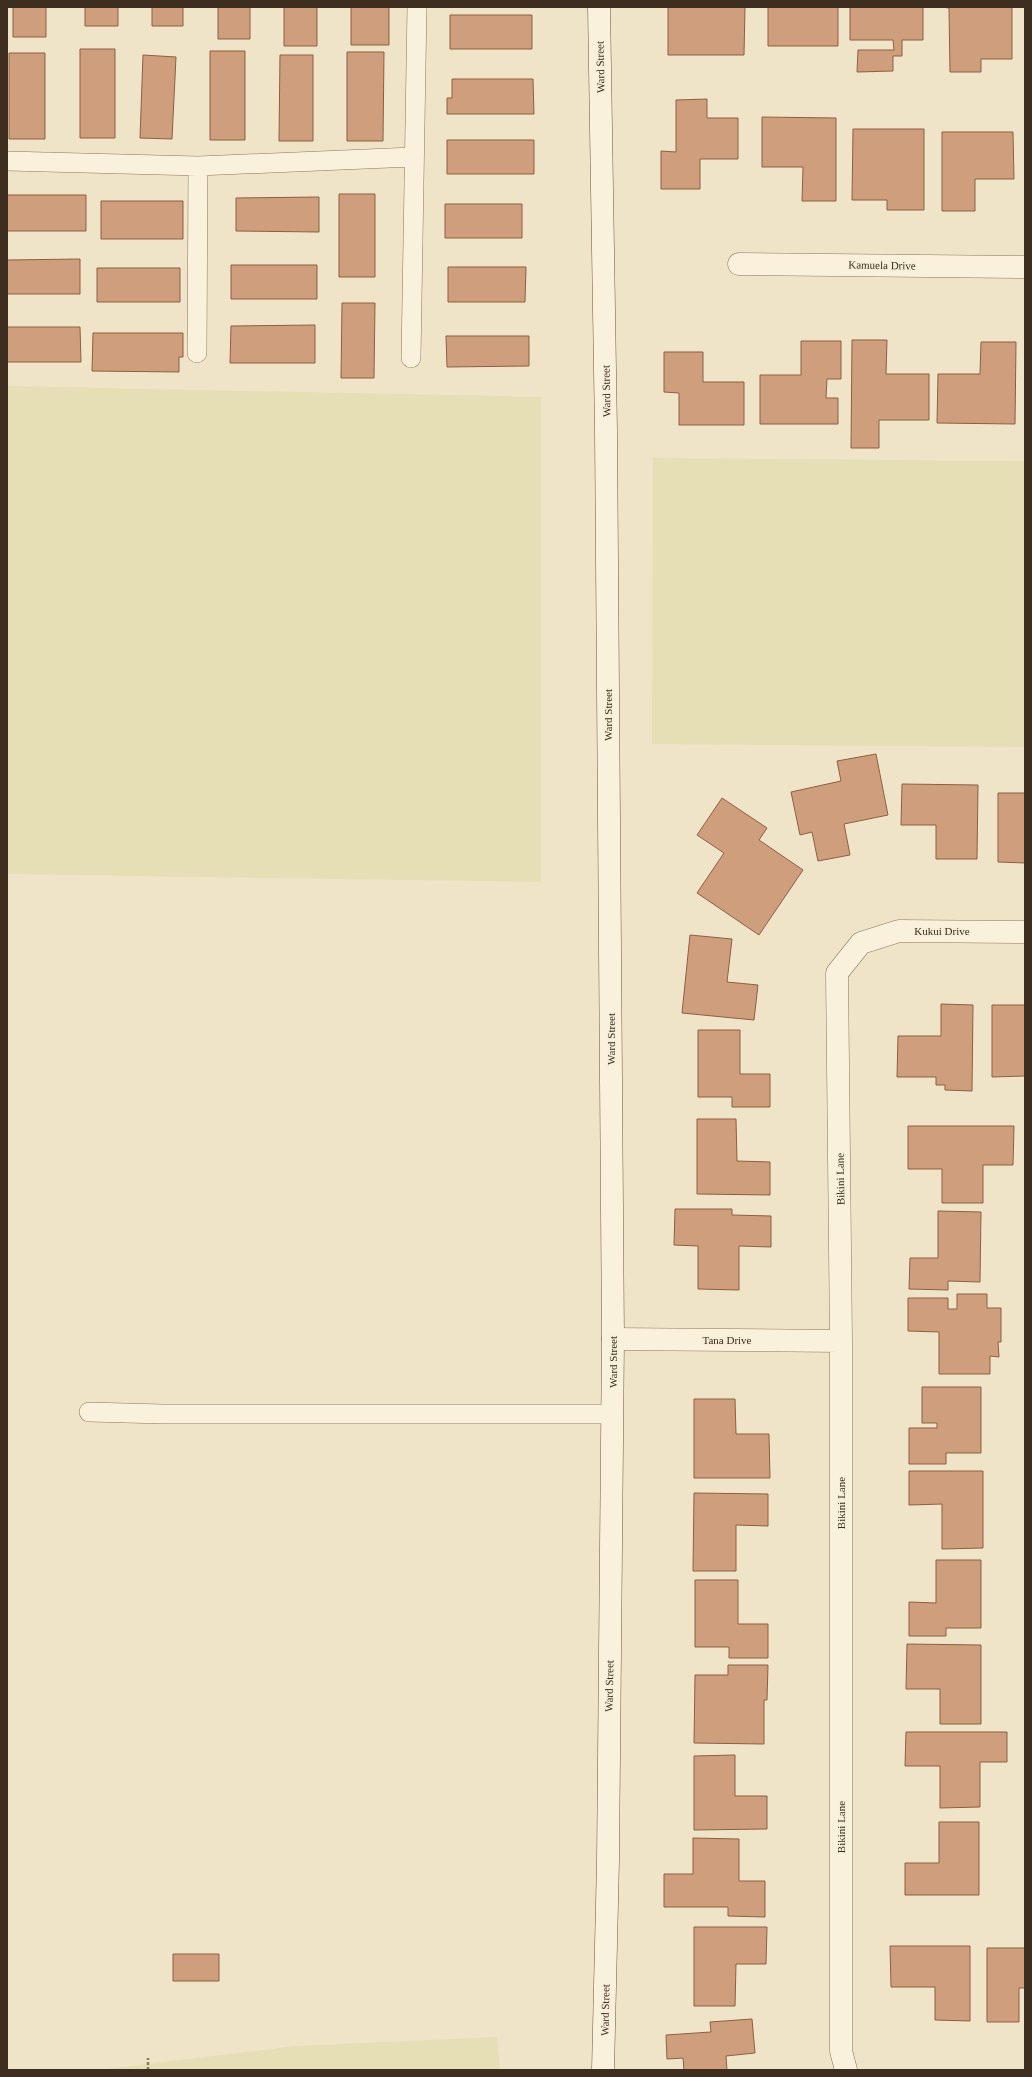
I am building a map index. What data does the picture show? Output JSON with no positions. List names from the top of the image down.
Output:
{
  "streets": {
    "street": [
      "Ward Street",
      "Kamuela Drive",
      "Kukui Drive",
      "Bikini Lane",
      "Tana Drive"
    ]
  },
  "crossings": [
    ["Ward Street", "Tana Drive"],
    ["Kukui Drive", "Bikini Lane"],
    ["Bikini Lane", "Tana Drive"]
  ]
}
